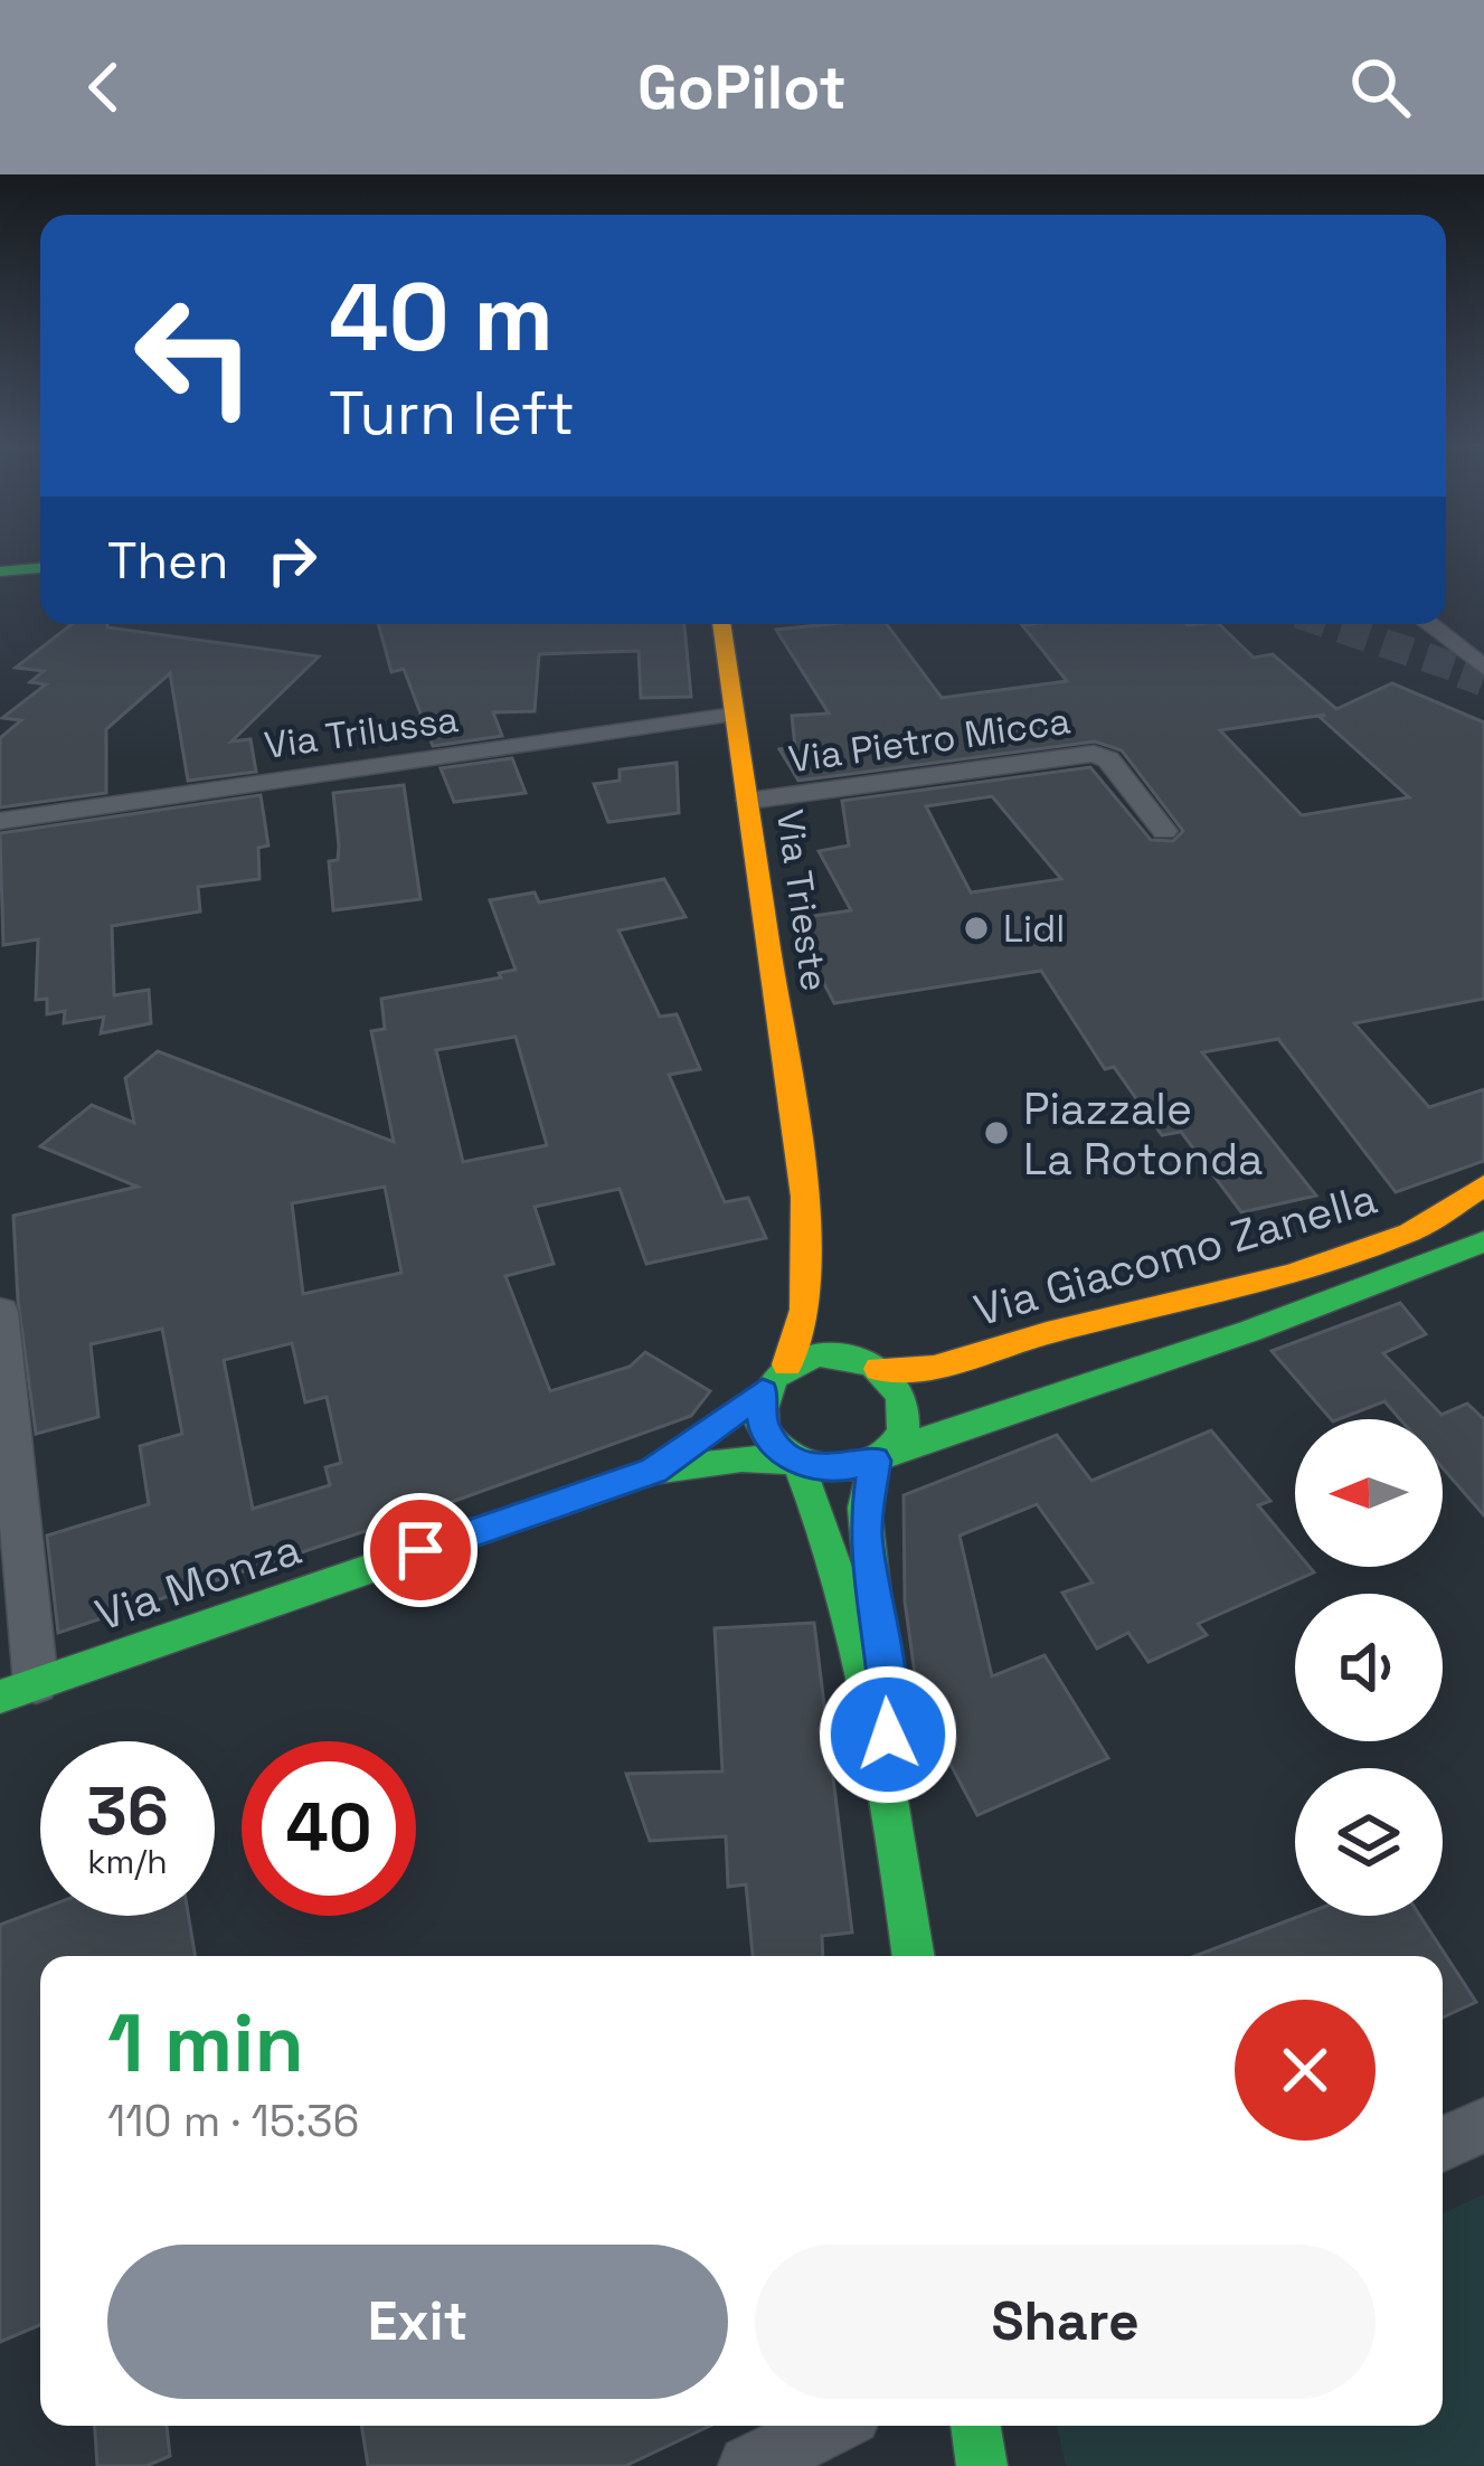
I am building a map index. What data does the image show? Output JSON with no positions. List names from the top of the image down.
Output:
{
  "streets": {
    "street": [
      "Via Trilussa",
      "Via Pietro Micca",
      "Via Trieste",
      "Via Giacomo Zanella",
      "Via Monza"
    ]
  },
  "crossings": [
    ["Via Trilussa", "Via Trieste"],
    ["Via Pietro Micca", "Via Trieste"],
    ["Via Trieste", "Via Giacomo Zanella"],
    ["Via Trieste", "Via Monza"],
    ["Via Giacomo Zanella", "Via Monza"]
  ],
  "places": ["Lidl", "Piazzale La Rotonda"],
  "north": "left",
  "page": {
    "header": "GoPilot",
    "turn": ["40 m", "Turn left"],
    "then": "Then",
    "speed": "36 km/h",
    "limit": "40",
    "heading": ["1 min", "110 m · 15:36"],
    "buttons": ["Exit", "Share"]
  }
}
